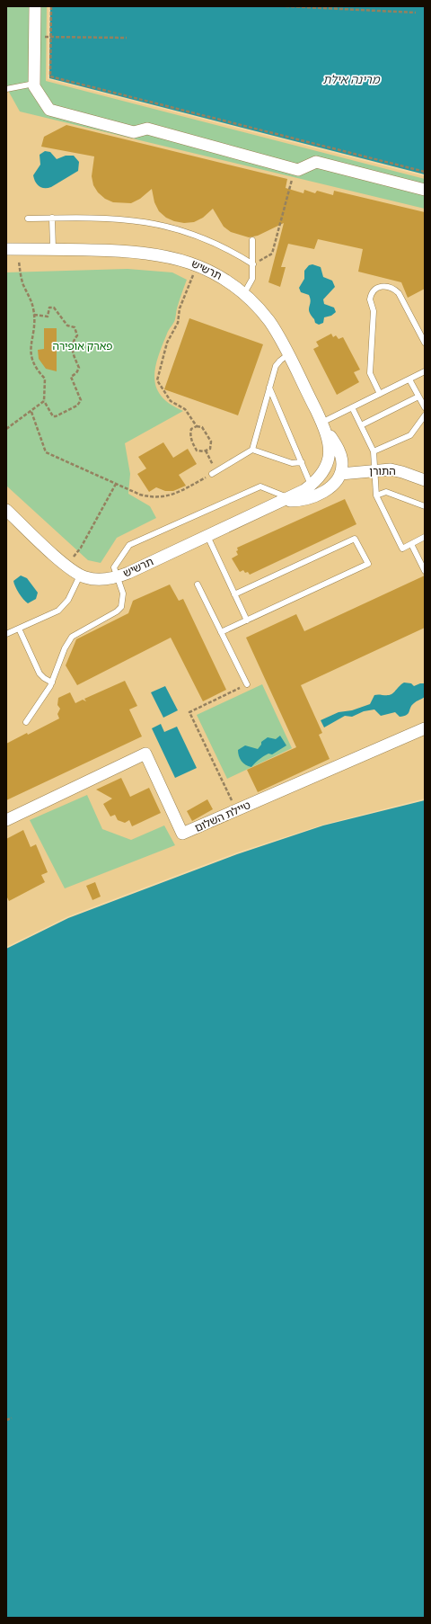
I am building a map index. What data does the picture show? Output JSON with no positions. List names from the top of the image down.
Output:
{
  "streets": {
    "street": ["תרשיש", "התורן", "טיילת השלום"]
  },
  "crossings": [
    ["תרשיש", "התורן"]
  ],
  "water": ["מרינה אילת"],
  "parks": ["פארק אופירה"]
}
